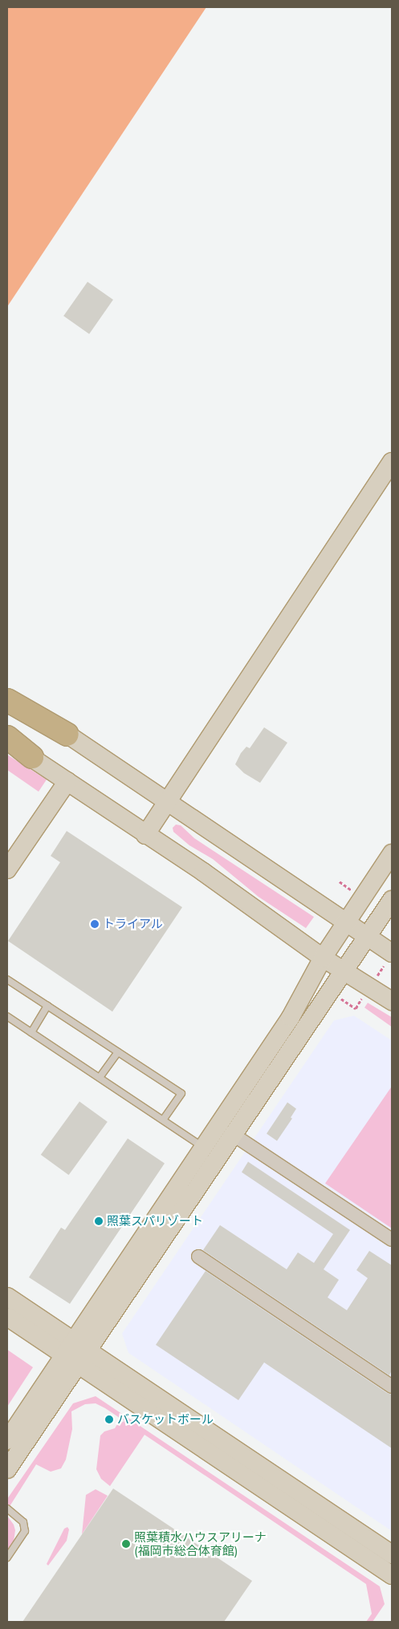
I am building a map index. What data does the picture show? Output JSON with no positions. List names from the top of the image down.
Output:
{
  "places": [
    "トライアル",
    "照葉スパリゾート",
    "バスケットボール",
    "照葉積水ハウスアリーナ (福岡市総合体育館)"
  ]
}
